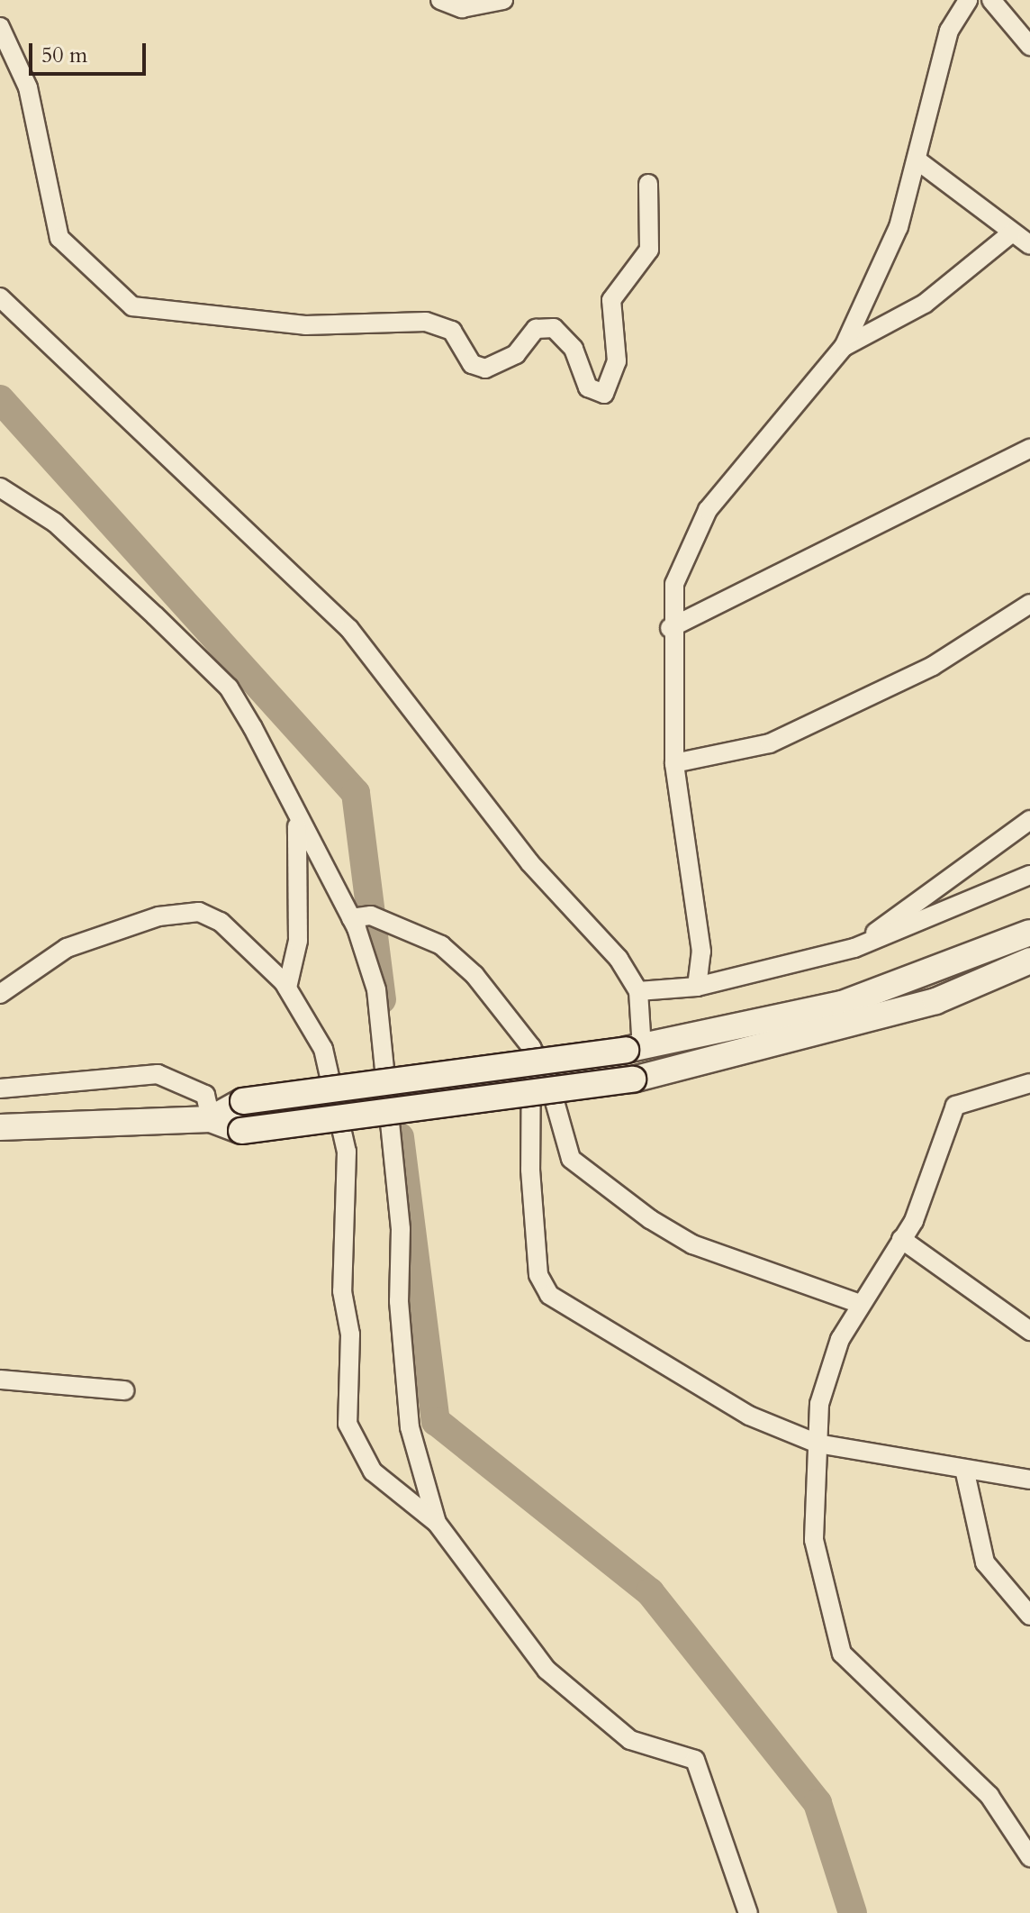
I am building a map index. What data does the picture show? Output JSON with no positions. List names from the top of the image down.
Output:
{
  "scale_bar": "50 m"
}
